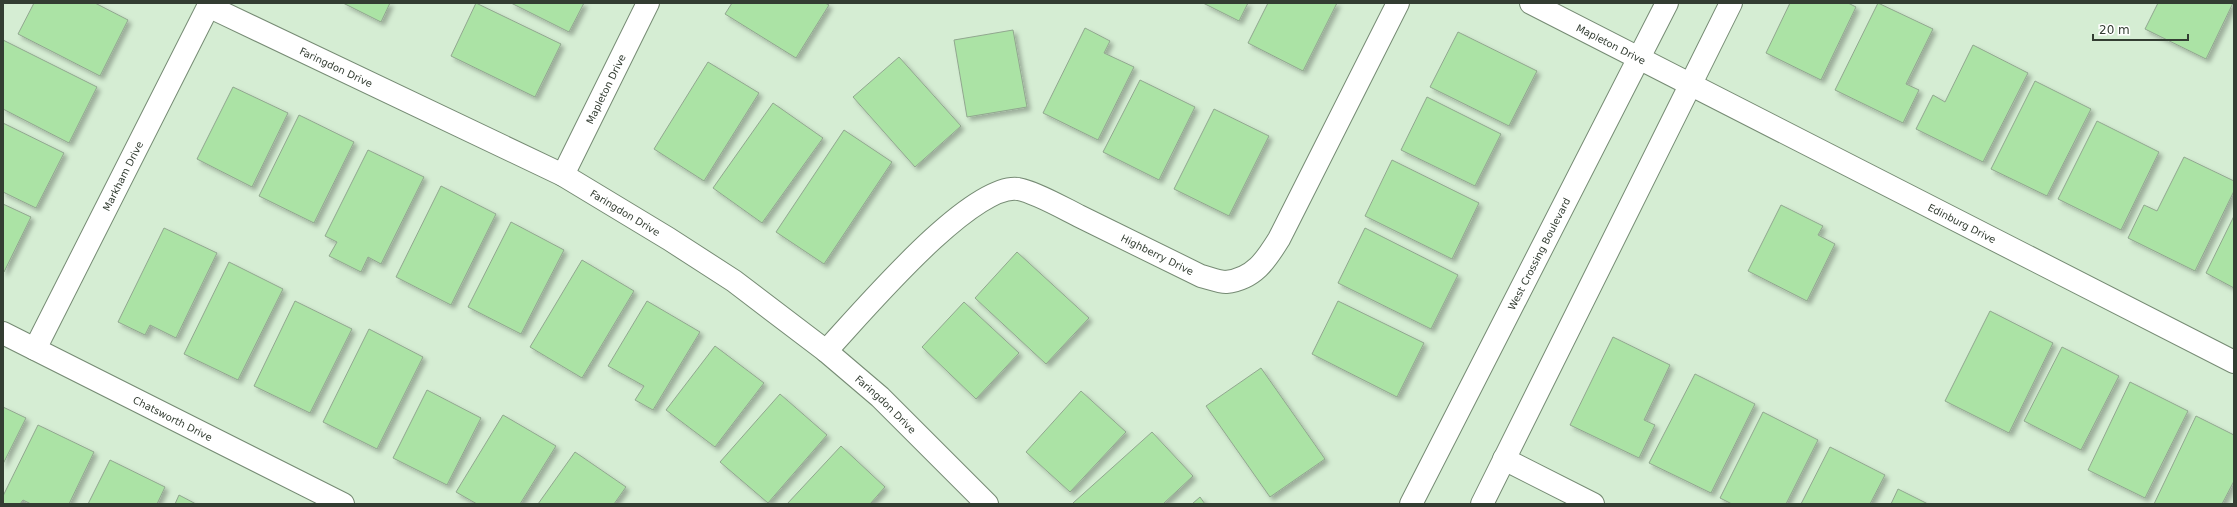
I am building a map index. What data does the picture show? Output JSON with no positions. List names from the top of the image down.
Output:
{
  "streets": {
    "street": [
      "Mapleton Drive",
      "Faringdon Drive",
      "Markham Drive",
      "Edinburg Drive",
      "West Crossing Boulevard",
      "Highberry Drive",
      "Chatsworth Drive"
    ]
  },
  "crossings": [
    ["Mapleton Drive", "Faringdon Drive"],
    ["Mapleton Drive", "Edinburg Drive"],
    ["Mapleton Drive", "West Crossing Boulevard"],
    ["Faringdon Drive", "Markham Drive"],
    ["Faringdon Drive", "Highberry Drive"],
    ["Markham Drive", "Chatsworth Drive"]
  ],
  "scale_bar": "20 m"
}
